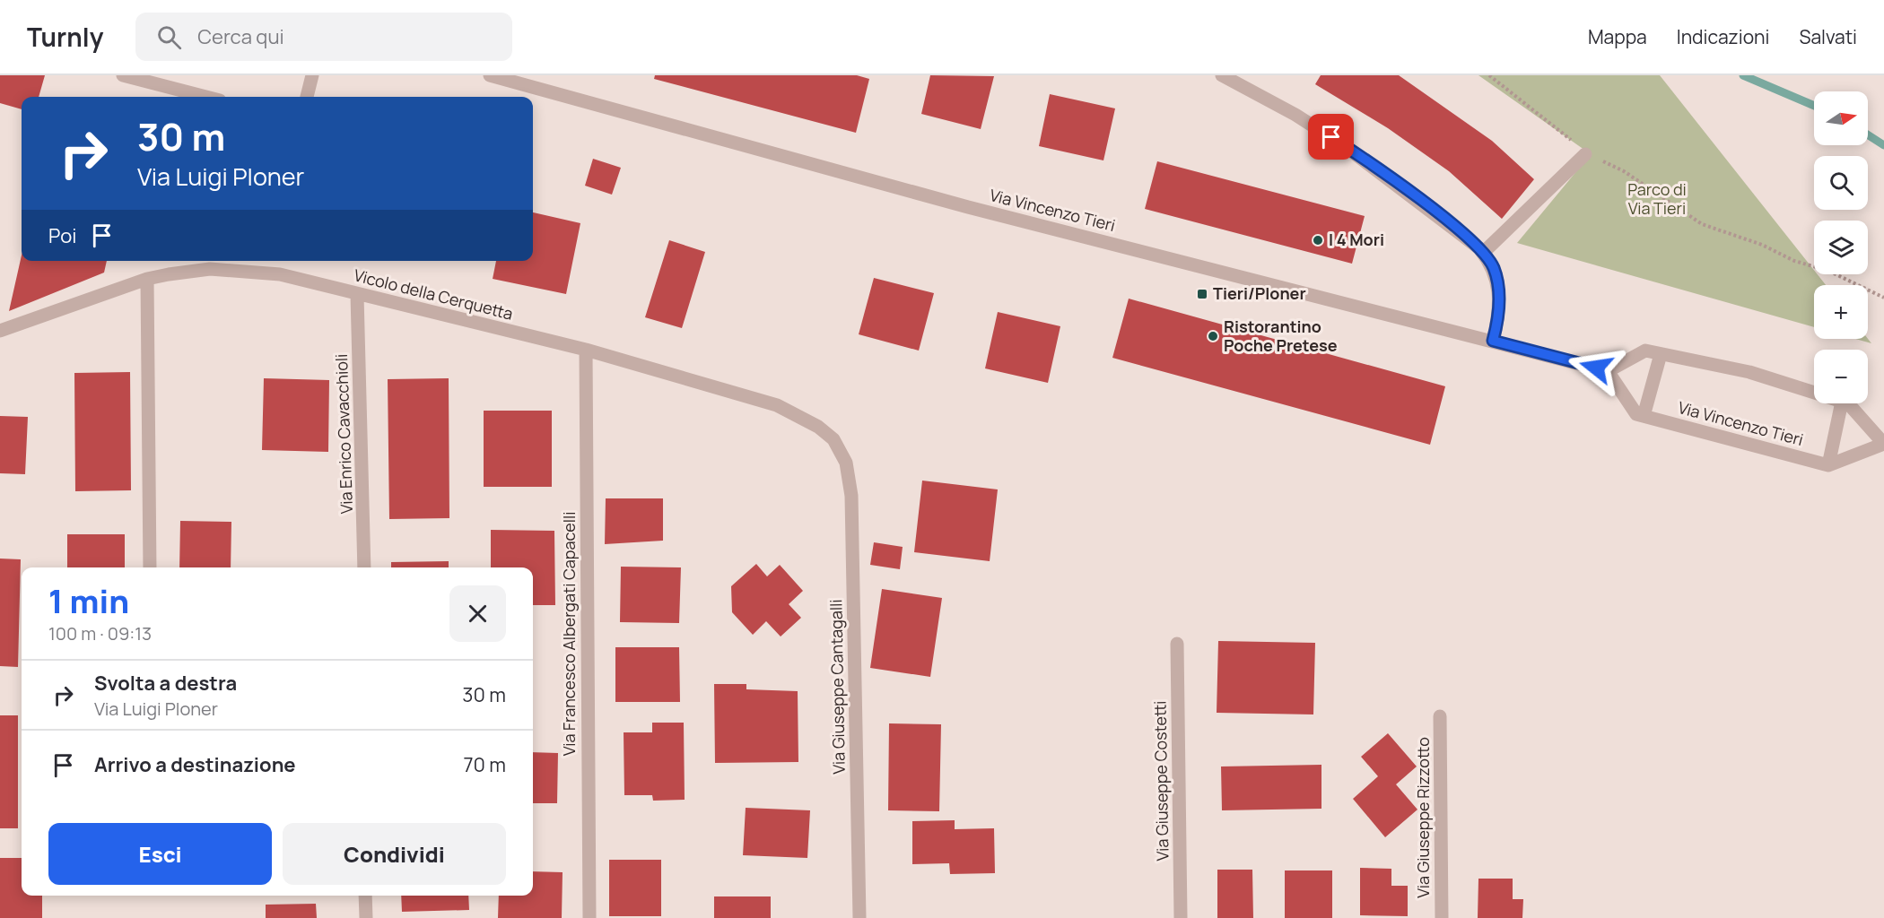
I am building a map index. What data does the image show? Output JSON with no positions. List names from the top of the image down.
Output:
{
  "streets": {
    "street": [
      "Via Vincenzo Tieri",
      "Vicolo della Cerquetta",
      "Via Enrico Cavacchioli",
      "Via Francesco Albergati Capacelli",
      "Via Giuseppe Cantagalli",
      "Via Giuseppe Costetti",
      "Via Giuseppe Rizzotto"
    ]
  },
  "crossings": [
    ["Vicolo della Cerquetta", "Via Enrico Cavacchioli"],
    ["Vicolo della Cerquetta", "Via Francesco Albergati Capacelli"],
    ["Vicolo della Cerquetta", "Via Giuseppe Cantagalli"]
  ],
  "parks": ["Parco di Via Tieri"],
  "places": {
    "other": ["I 4 Mori", "Ristorantino Poche Pretese"],
    "transit": ["Tieri/Ploner"]
  },
  "north": "right",
  "page": {
    "header": "Turnly",
    "search": "Cerca qui",
    "nav": ["Mappa", "Indicazioni", "Salvati"],
    "map_buttons": ["+", "−"],
    "turn": ["30 m", "Via Luigi Ploner"],
    "then": "Poi",
    "heading": ["1 min", "100 m · 09:13"],
    "list": [
      {
        "name": "Svolta a destra",
        "note": "Via Luigi Ploner",
        "value": "30 m"
      },
      {
        "name": "Arrivo a destinazione",
        "value": "70 m"
      }
    ],
    "buttons": ["Esci", "Condividi"]
  }
}
